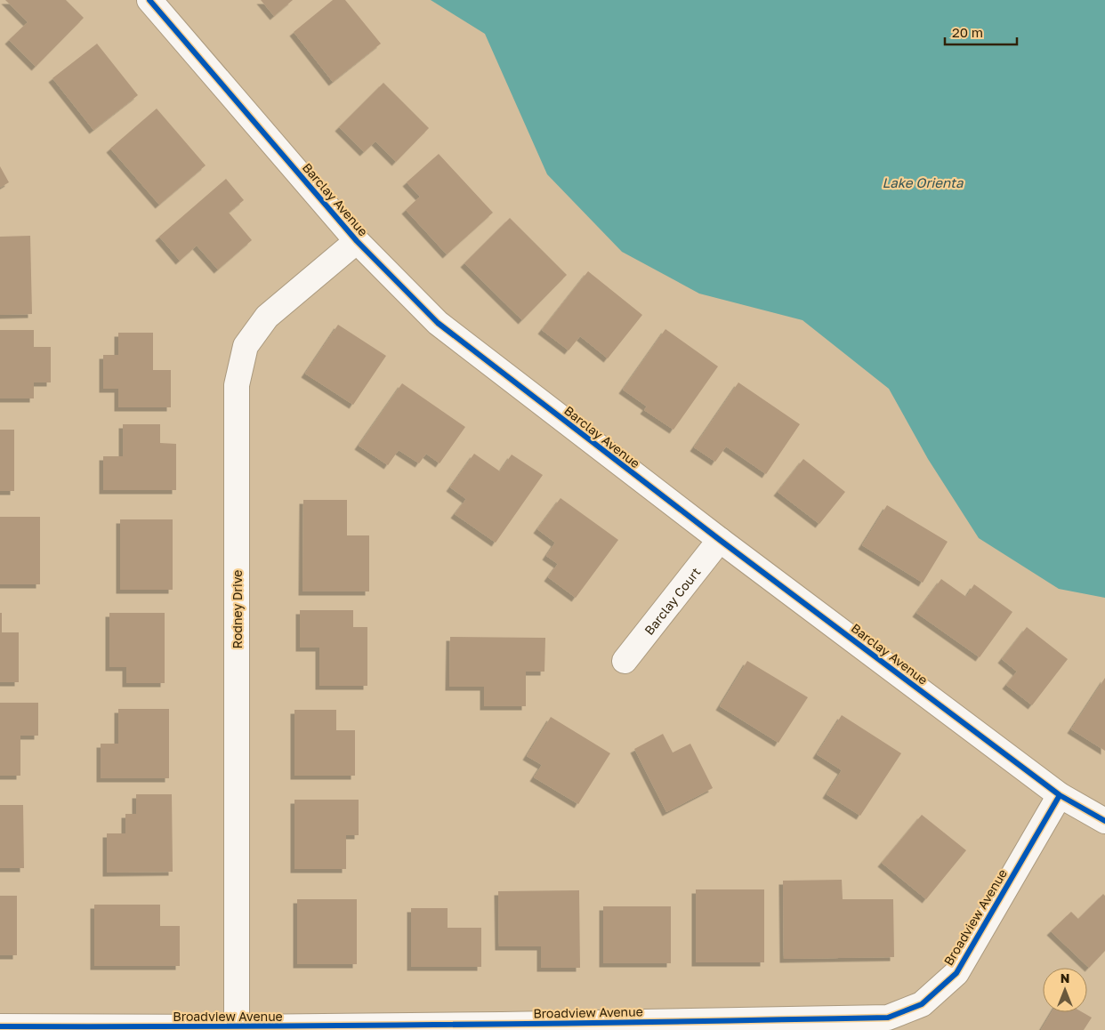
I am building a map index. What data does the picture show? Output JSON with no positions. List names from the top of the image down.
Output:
{
  "streets": {
    "street": [
      "Barclay Avenue",
      "Barclay Court",
      "Rodney Drive",
      "Broadview Avenue"
    ]
  },
  "crossings": [
    ["Barclay Avenue", "Barclay Court"],
    ["Barclay Avenue", "Rodney Drive"],
    ["Barclay Avenue", "Broadview Avenue"],
    ["Rodney Drive", "Broadview Avenue"]
  ],
  "water": ["Lake Orienta"],
  "scale_bar": "20 m",
  "north": "top"
}
